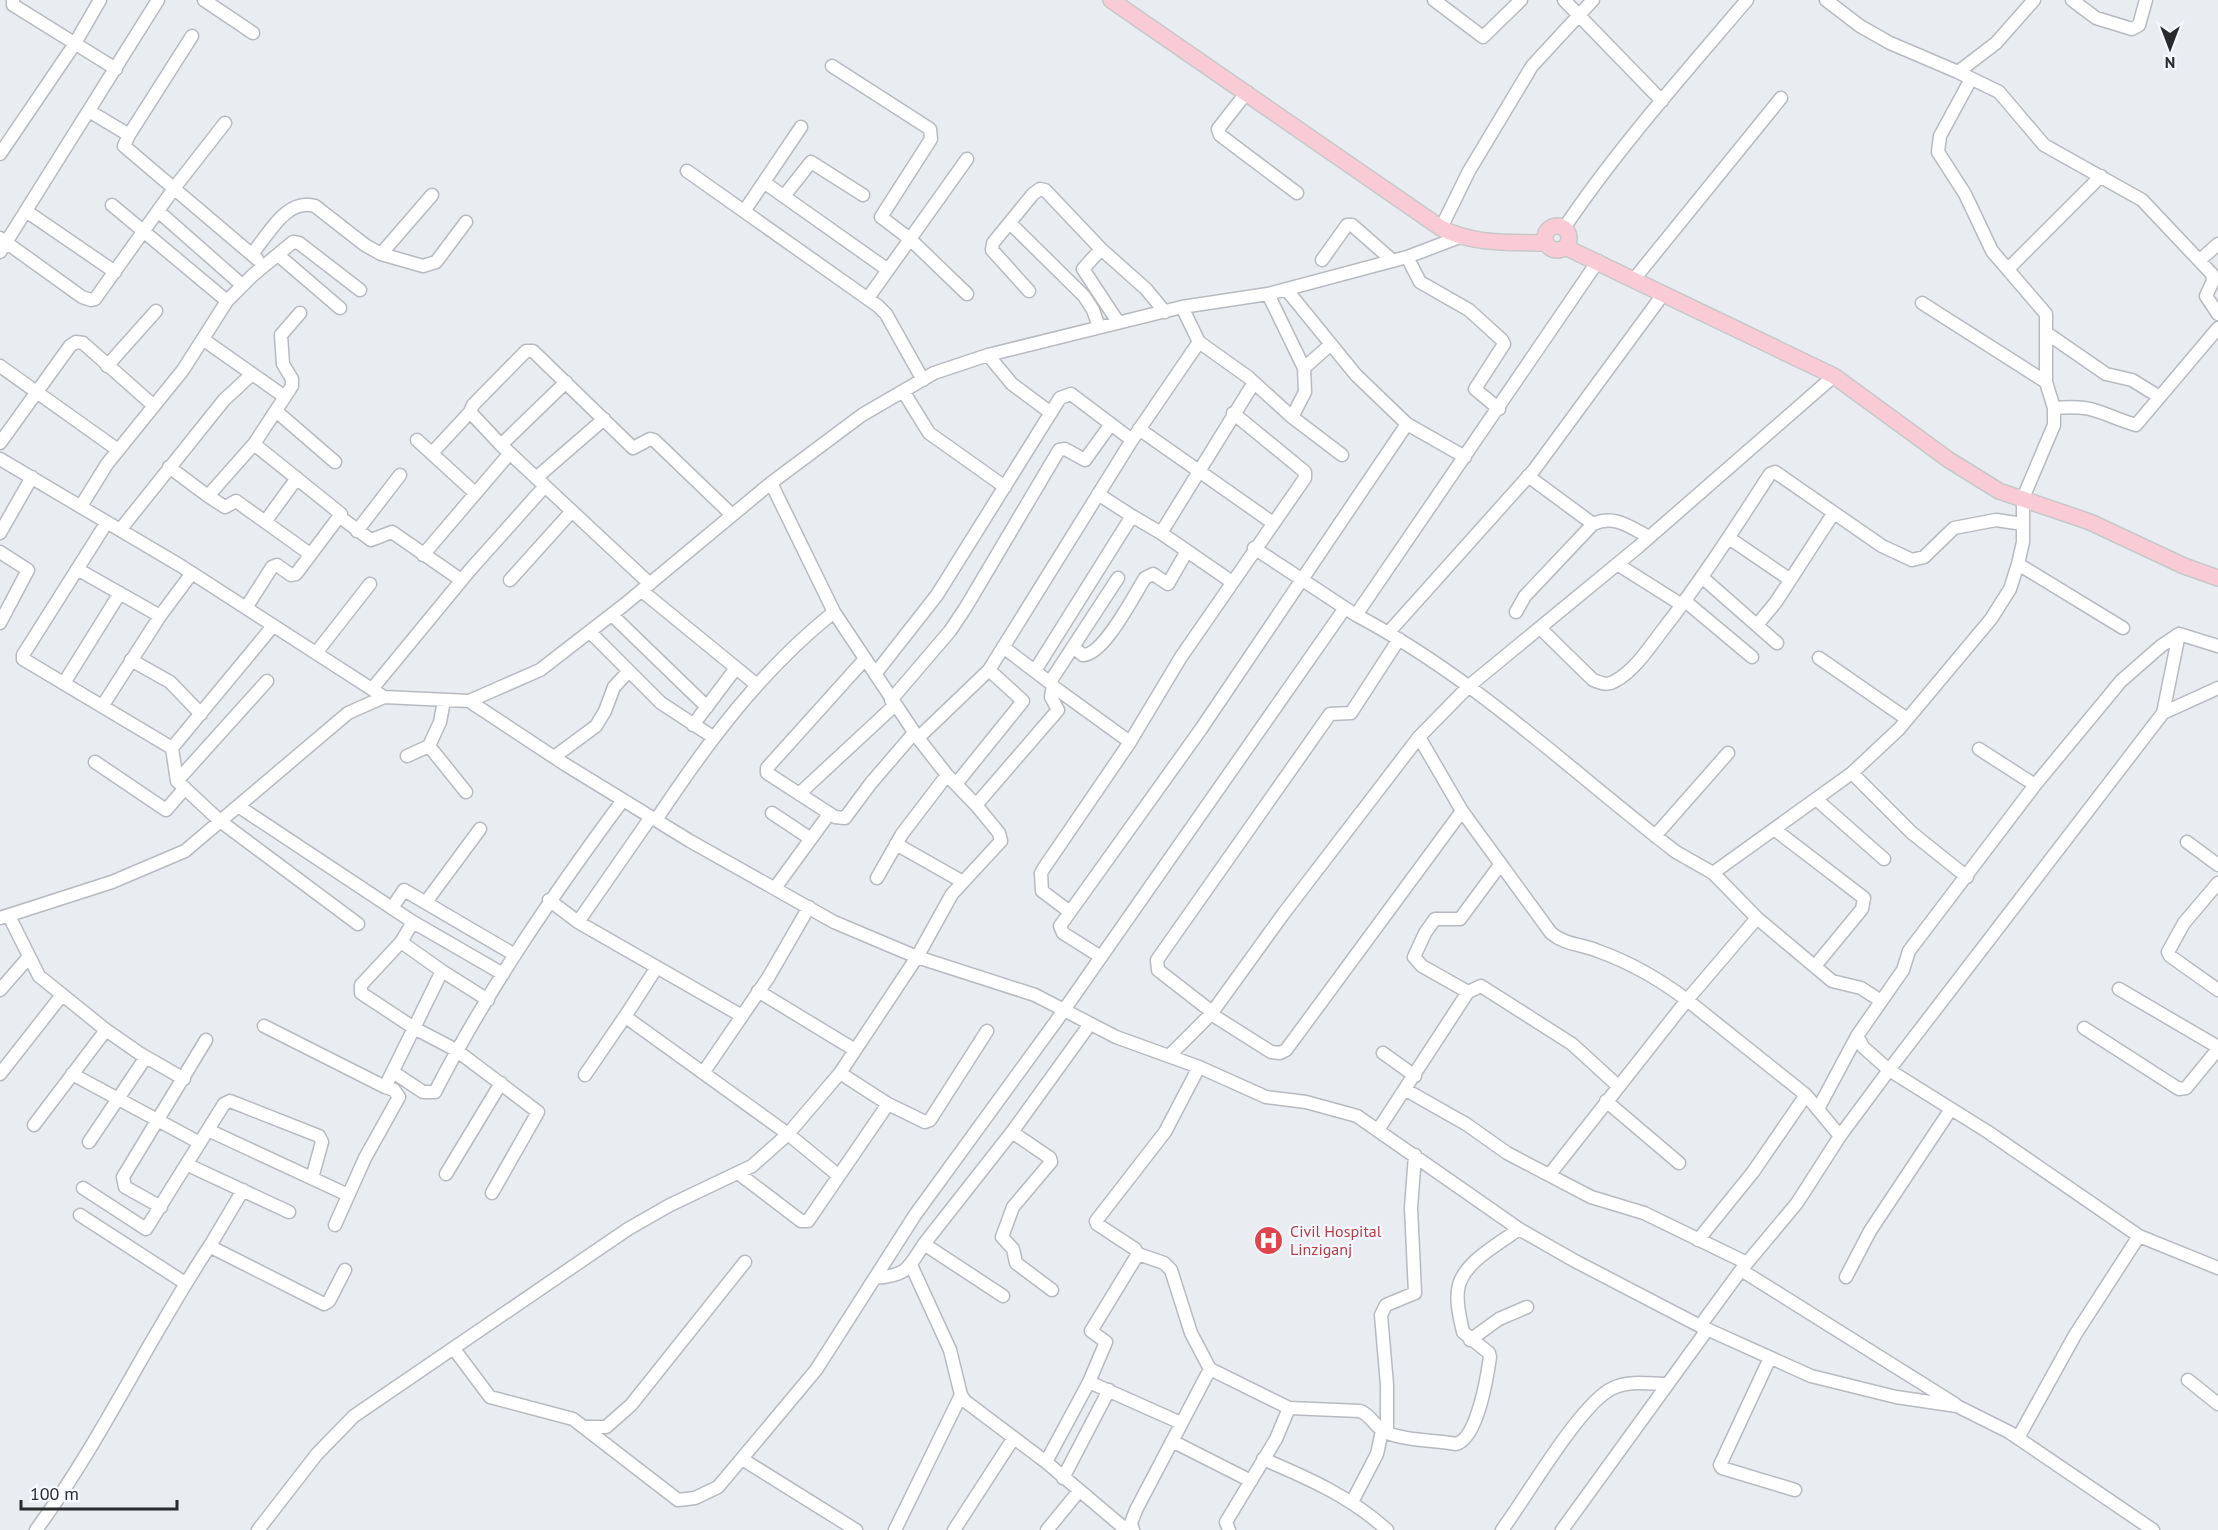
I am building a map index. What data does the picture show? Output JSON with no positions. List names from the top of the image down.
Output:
{
  "places": {
    "hospital": ["Civil Hospital Linziganj"]
  },
  "scale_bar": "100 m",
  "north": "bottom"
}
